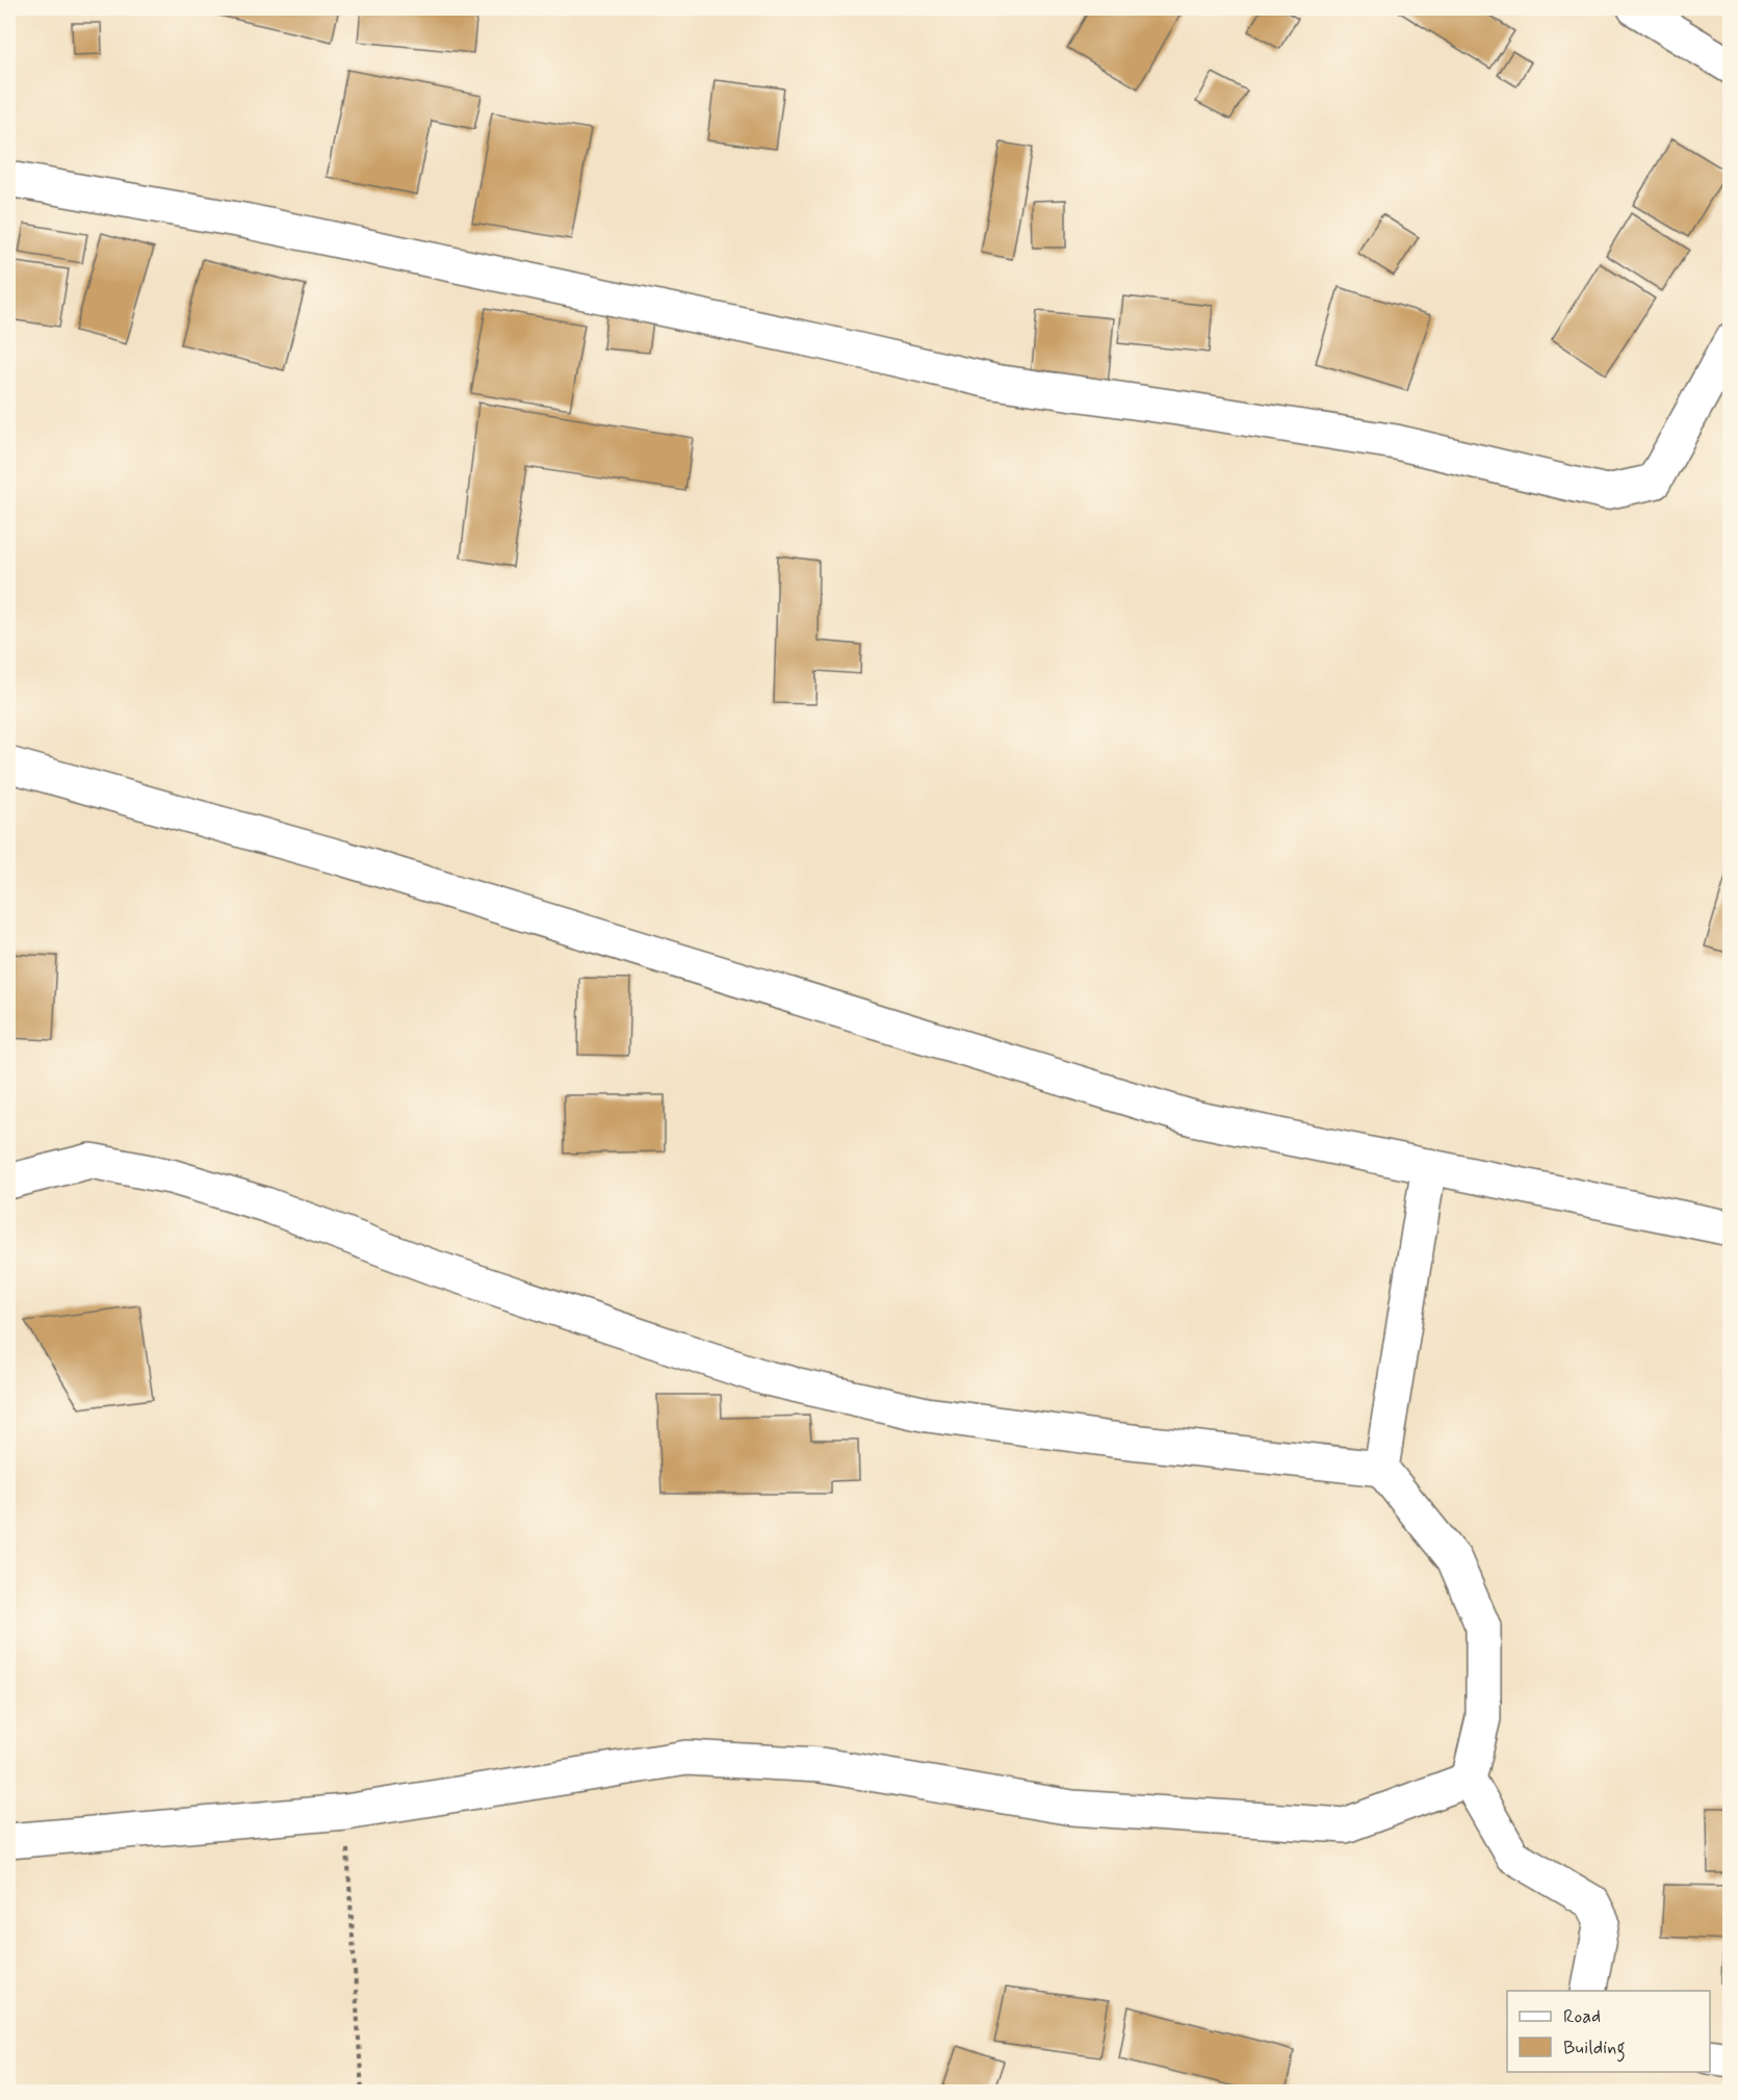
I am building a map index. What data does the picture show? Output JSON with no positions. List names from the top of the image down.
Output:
{
  "legend": ["Road", "Building"]
}
